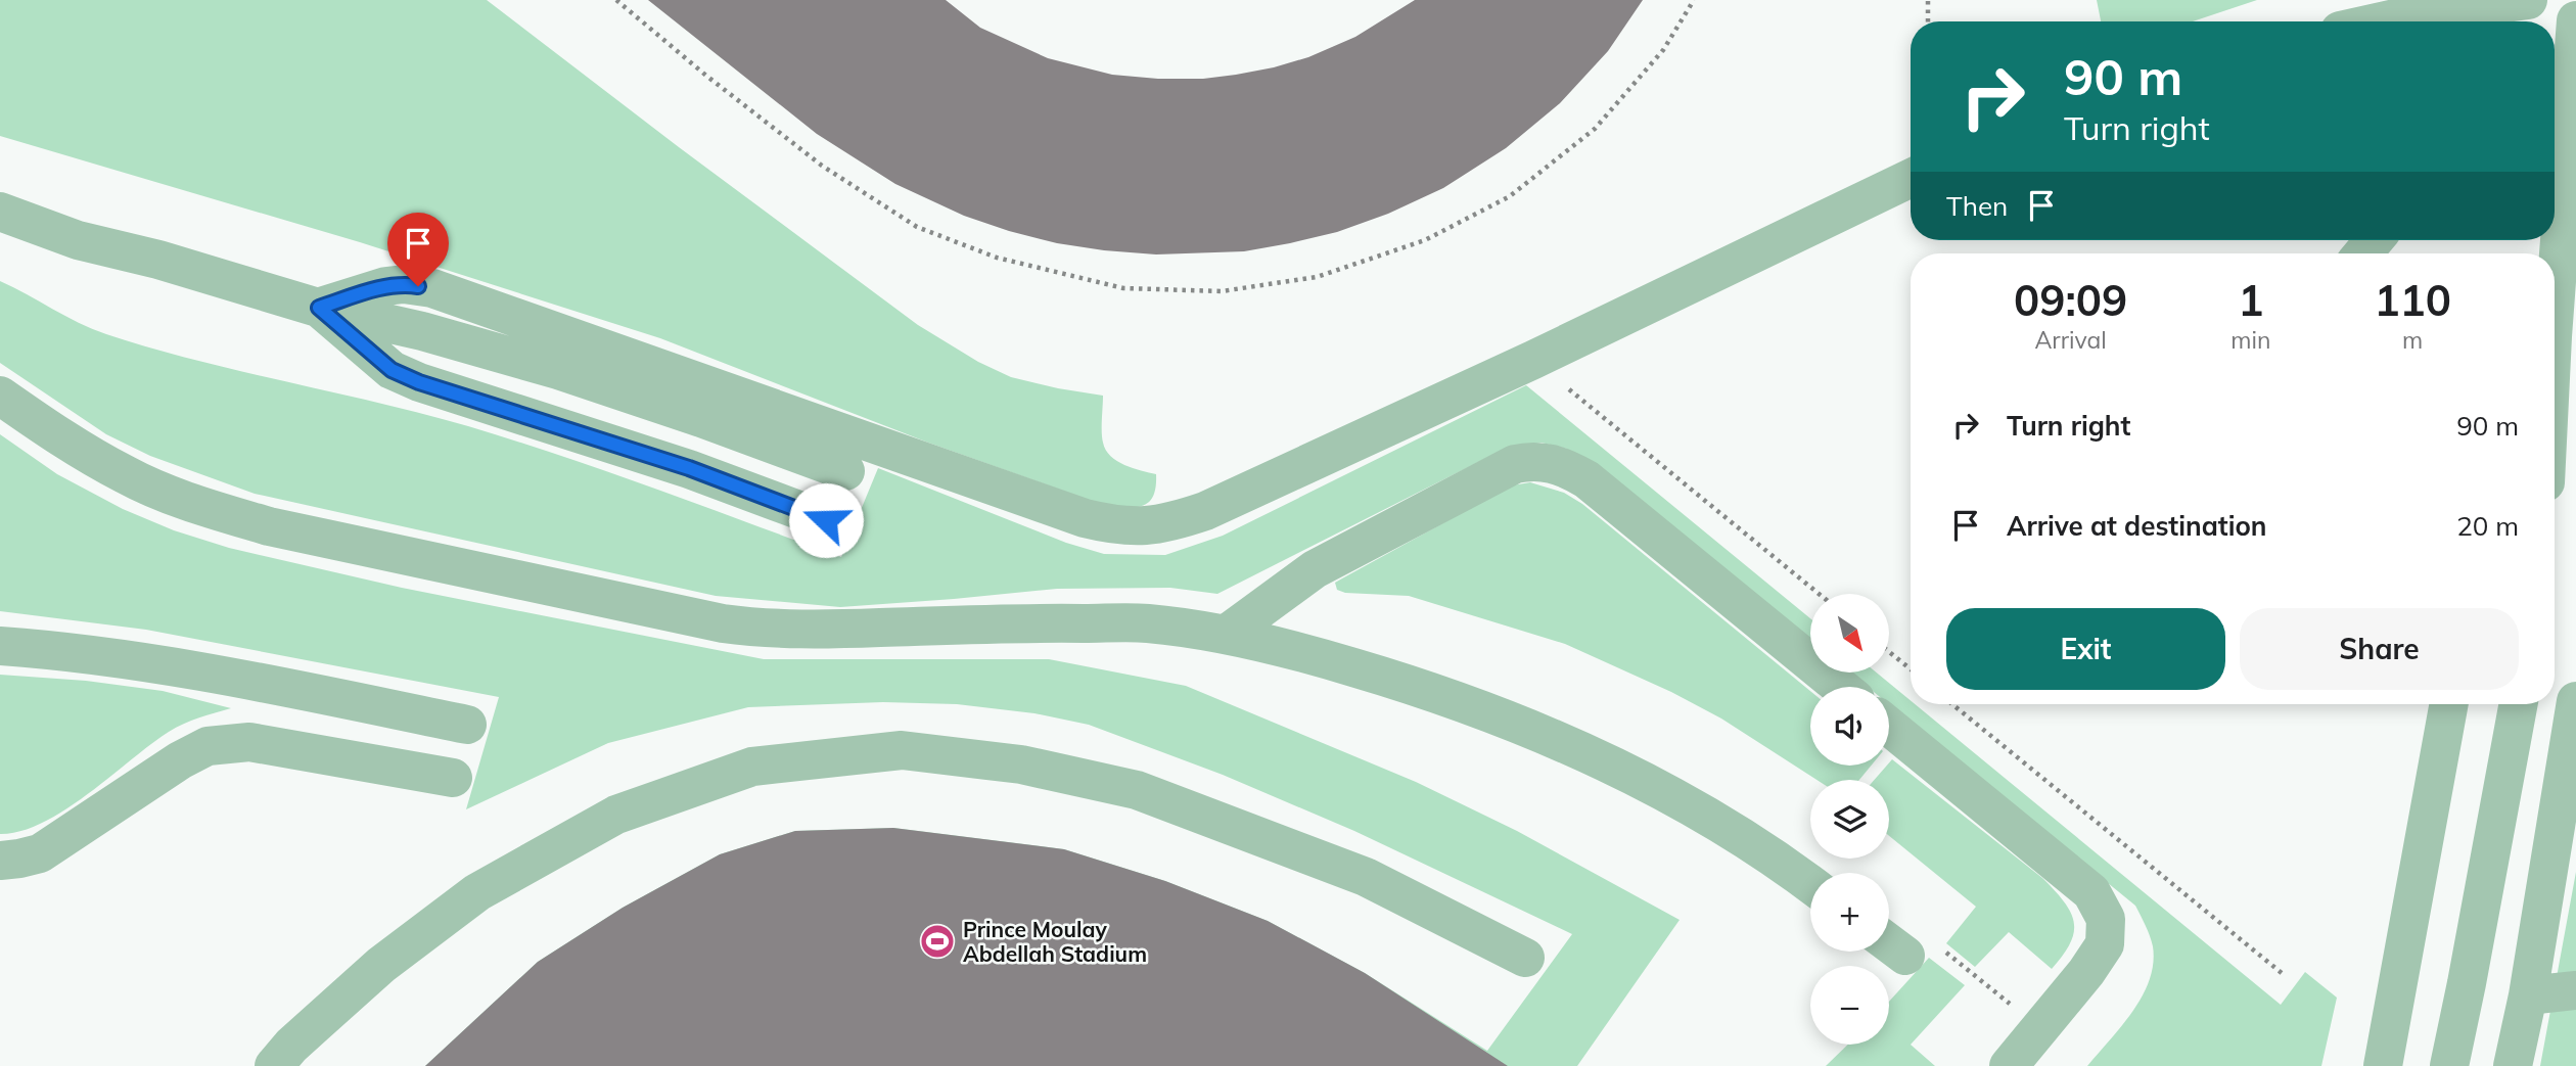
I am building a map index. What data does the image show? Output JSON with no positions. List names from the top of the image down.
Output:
{
  "places": {
    "sports": ["Prince Moulay Abdellah Stadium"]
  },
  "north": "bottom right",
  "page": {
    "turn": ["90 m", "Turn right"],
    "then": "Then",
    "eta": [
      "09:09",
      "Arrival",
      "1",
      "min",
      "110",
      "m"
    ],
    "list": [
      {
        "name": "Turn right",
        "value": "90 m"
      },
      {
        "name": "Arrive at destination",
        "value": "20 m"
      }
    ],
    "map_buttons": ["+", "−"],
    "buttons": ["Exit", "Share"]
  }
}
